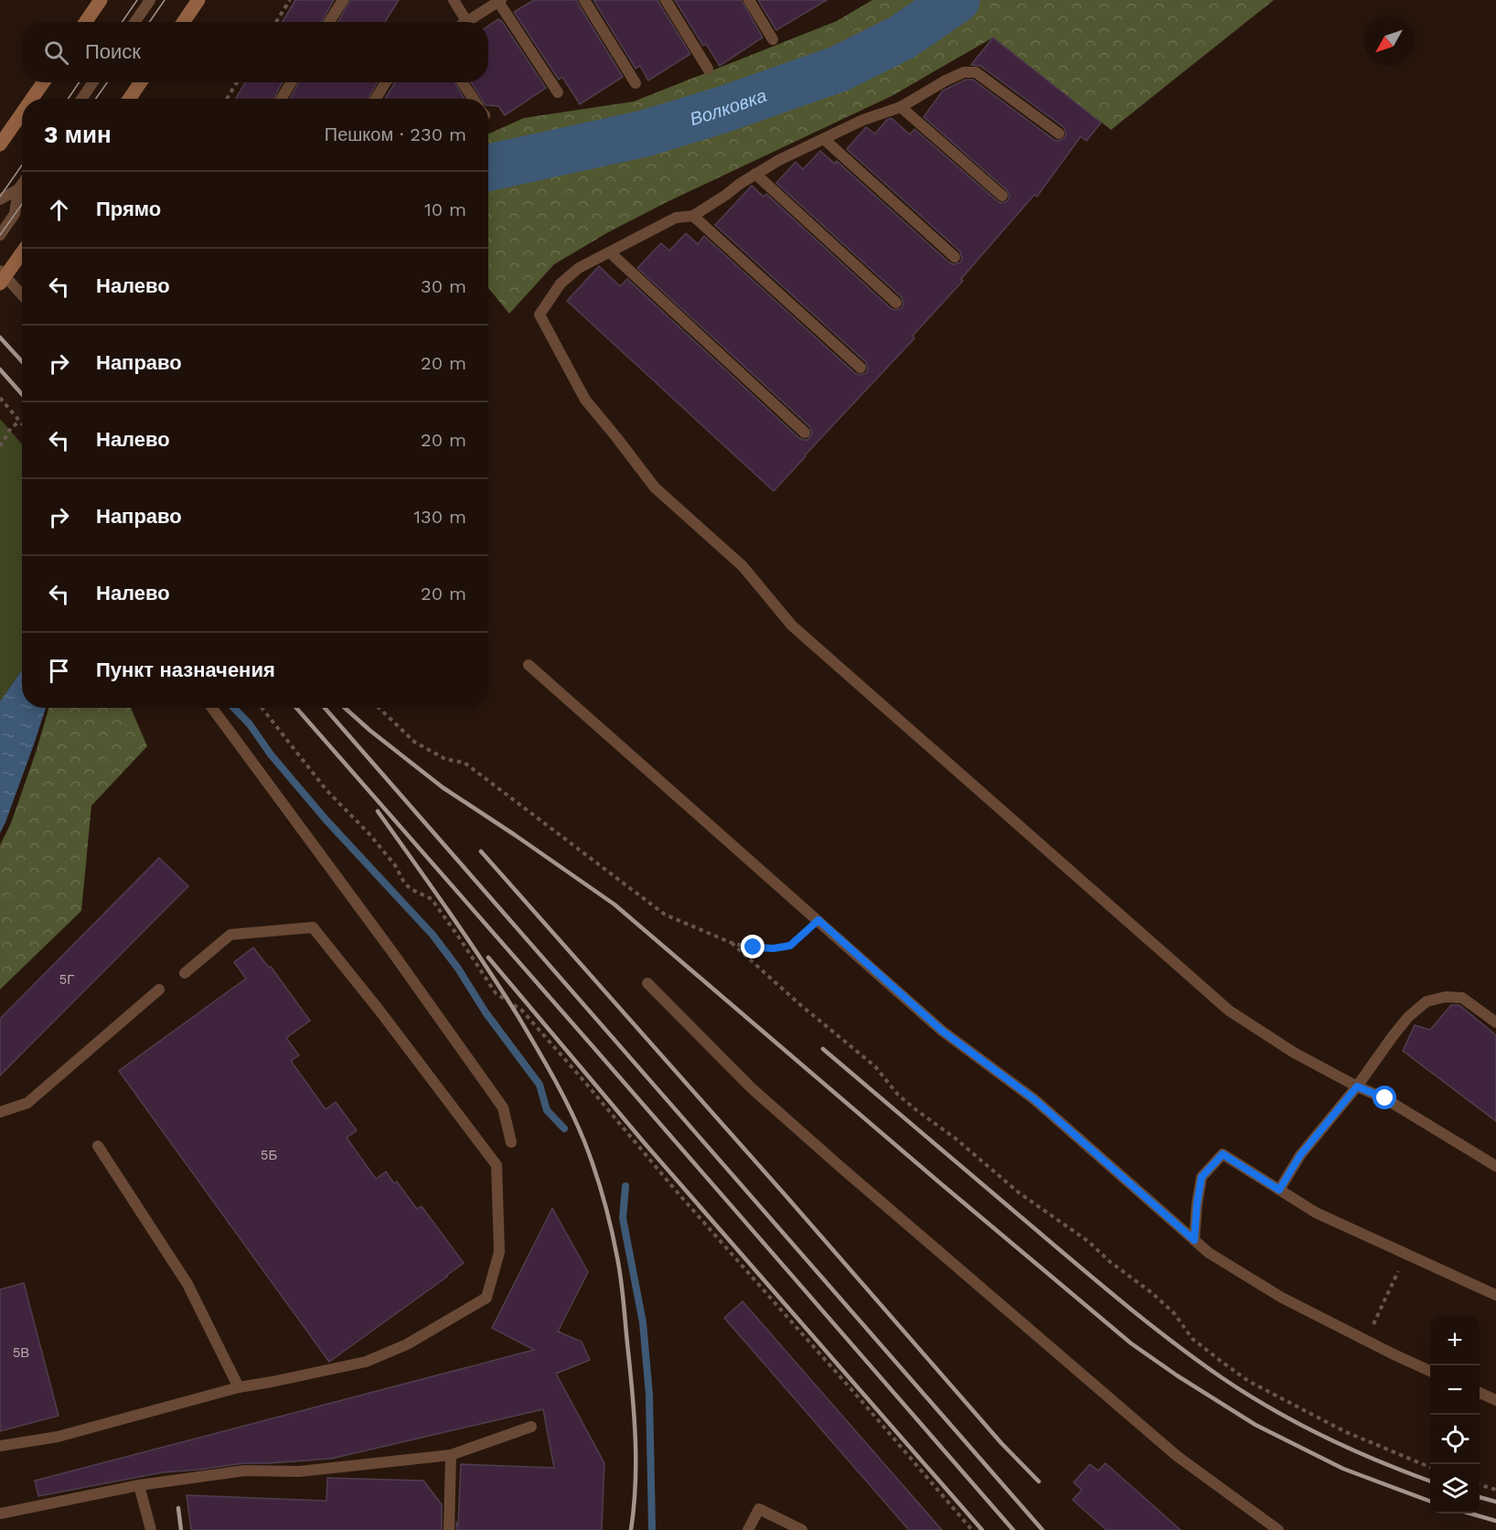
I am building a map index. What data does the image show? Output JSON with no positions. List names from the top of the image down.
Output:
{
  "water": ["Волковка"],
  "house_numbers": ["5Г", "5Б", "5В"],
  "north": "bottom left",
  "page": {
    "search": "Поиск",
    "heading": ["3 мин", "Пешком · 230 m"],
    "list": [
      ["Прямо", "10 m"],
      ["Налево", "30 m"],
      ["Направо", "20 m"],
      ["Налево", "20 m"],
      ["Направо", "130 m"],
      ["Налево", "20 m"],
      "Пункт назначения"
    ],
    "map_buttons": ["+", "−"]
  }
}
